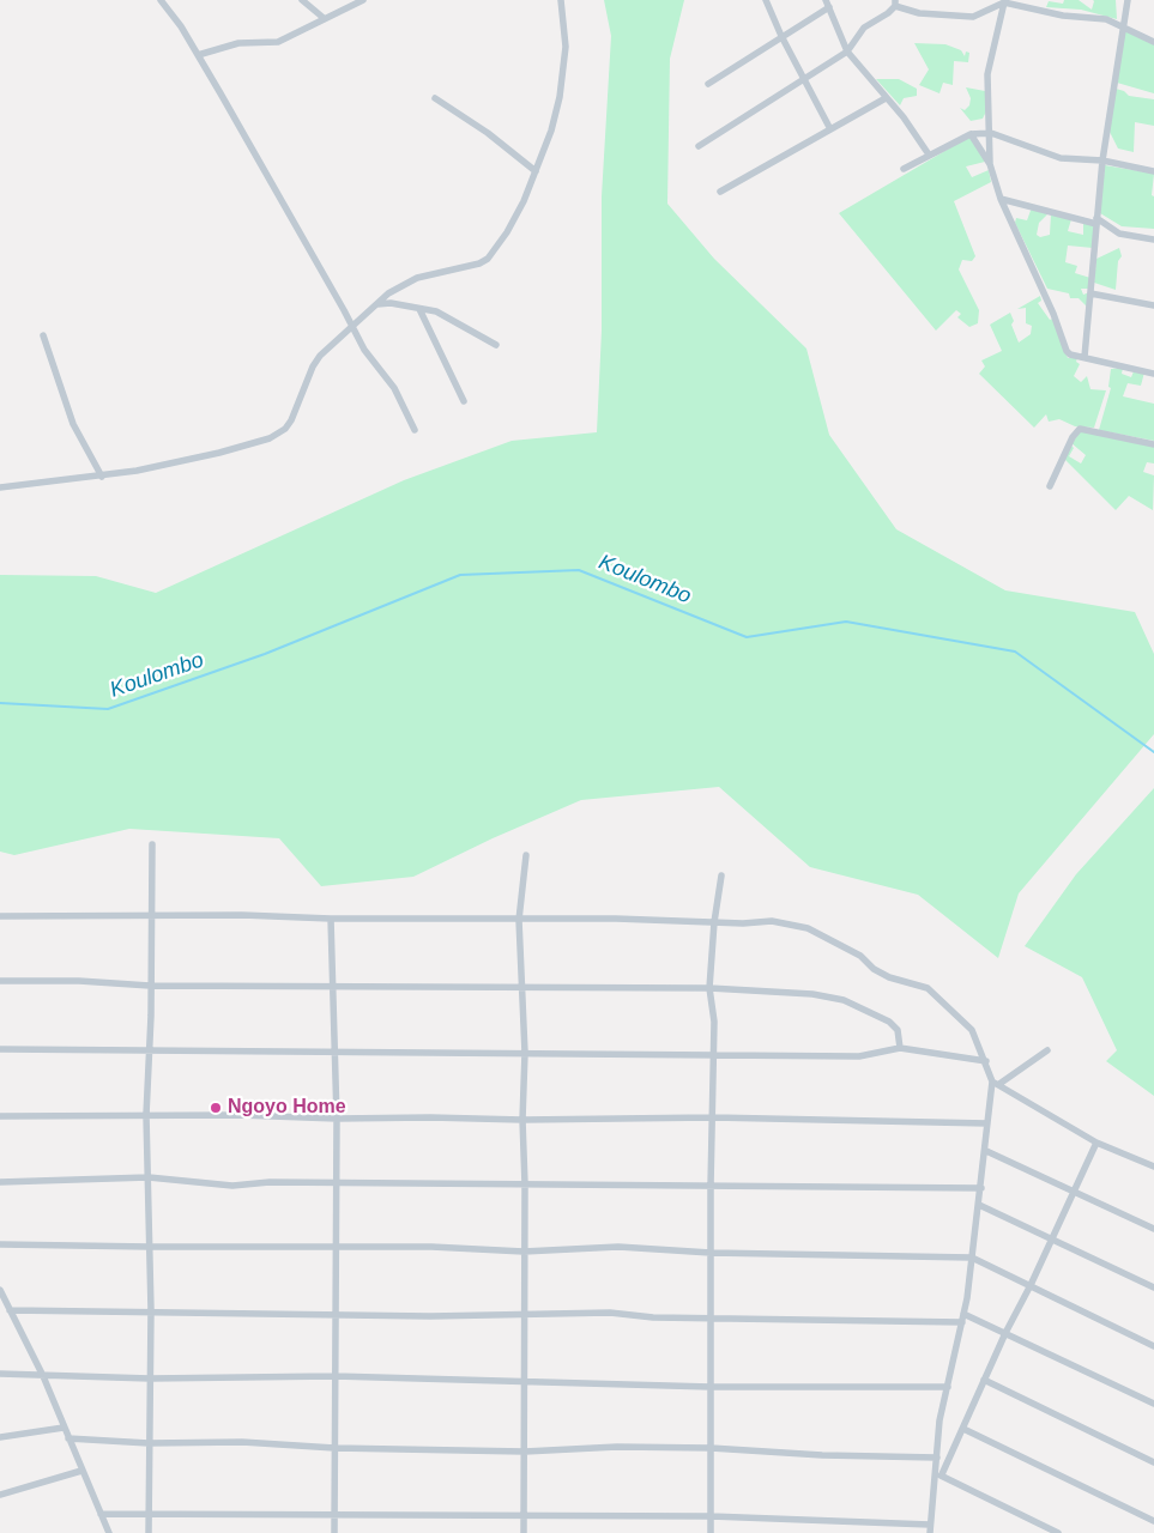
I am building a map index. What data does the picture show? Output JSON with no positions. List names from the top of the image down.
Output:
{
  "water": ["Koulombo"],
  "places": ["Ngoyo Home"]
}
